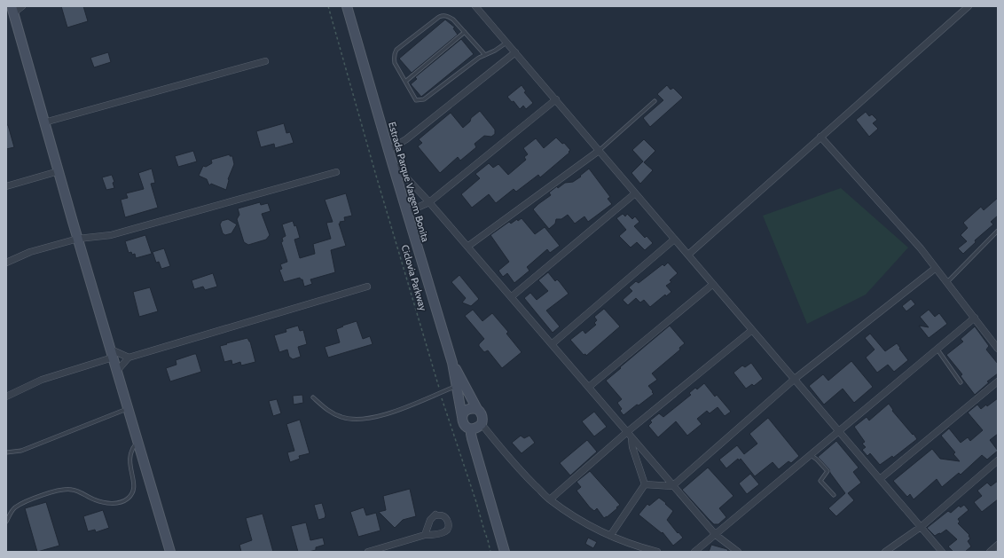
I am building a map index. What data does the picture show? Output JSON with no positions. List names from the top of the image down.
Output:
{
  "streets": {
    "street": ["Estrada Parque Vargem Bonita"],
    "path": ["Ciclovia Parkway"]
  }
}
